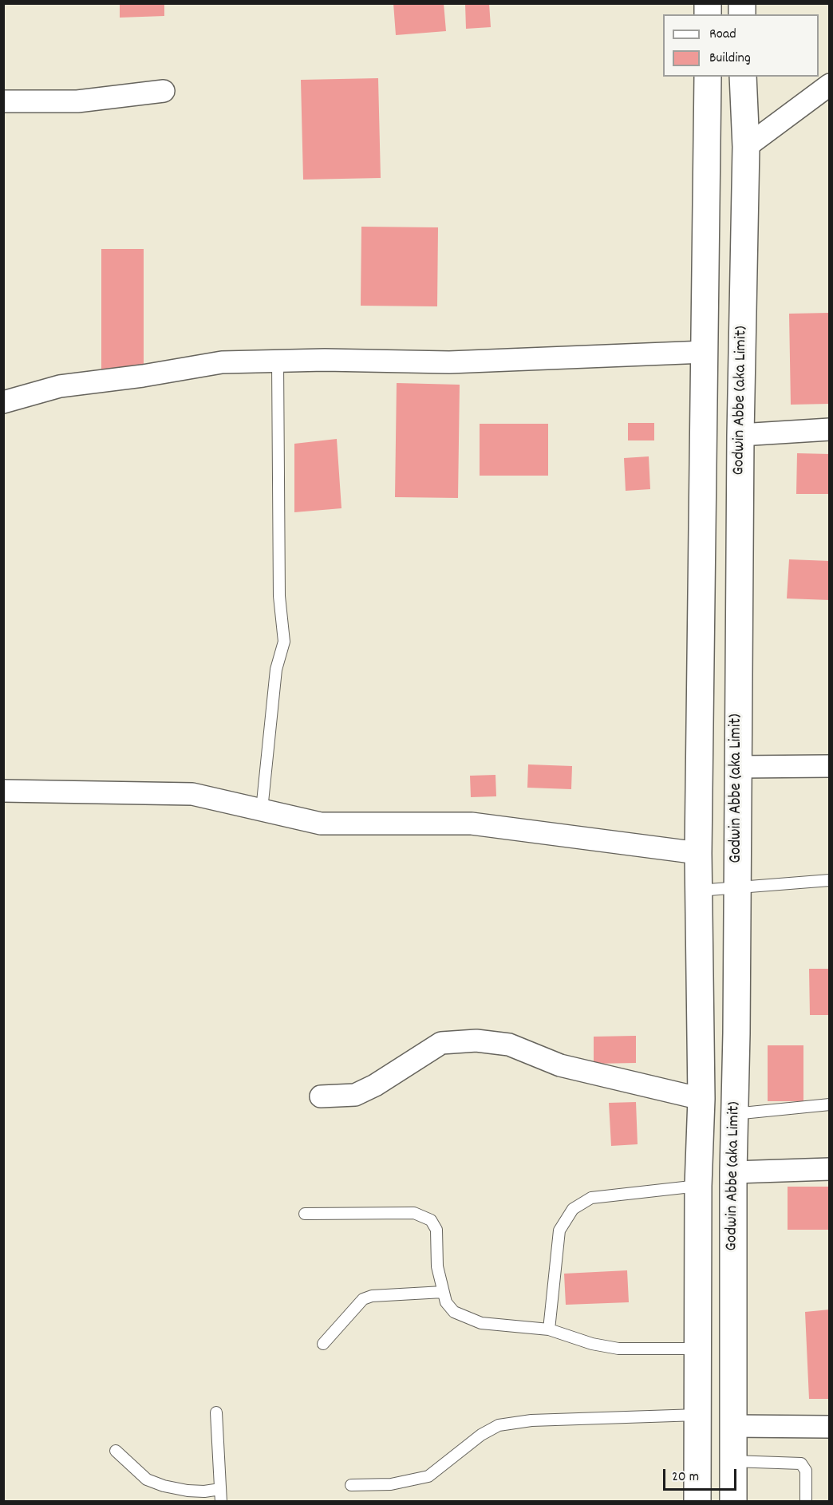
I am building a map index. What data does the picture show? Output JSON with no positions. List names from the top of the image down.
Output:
{
  "streets": {
    "street": ["Godwin Abbe (aka Limit)"]
  },
  "legend": ["Road", "Building"],
  "scale_bar": "20 m"
}
